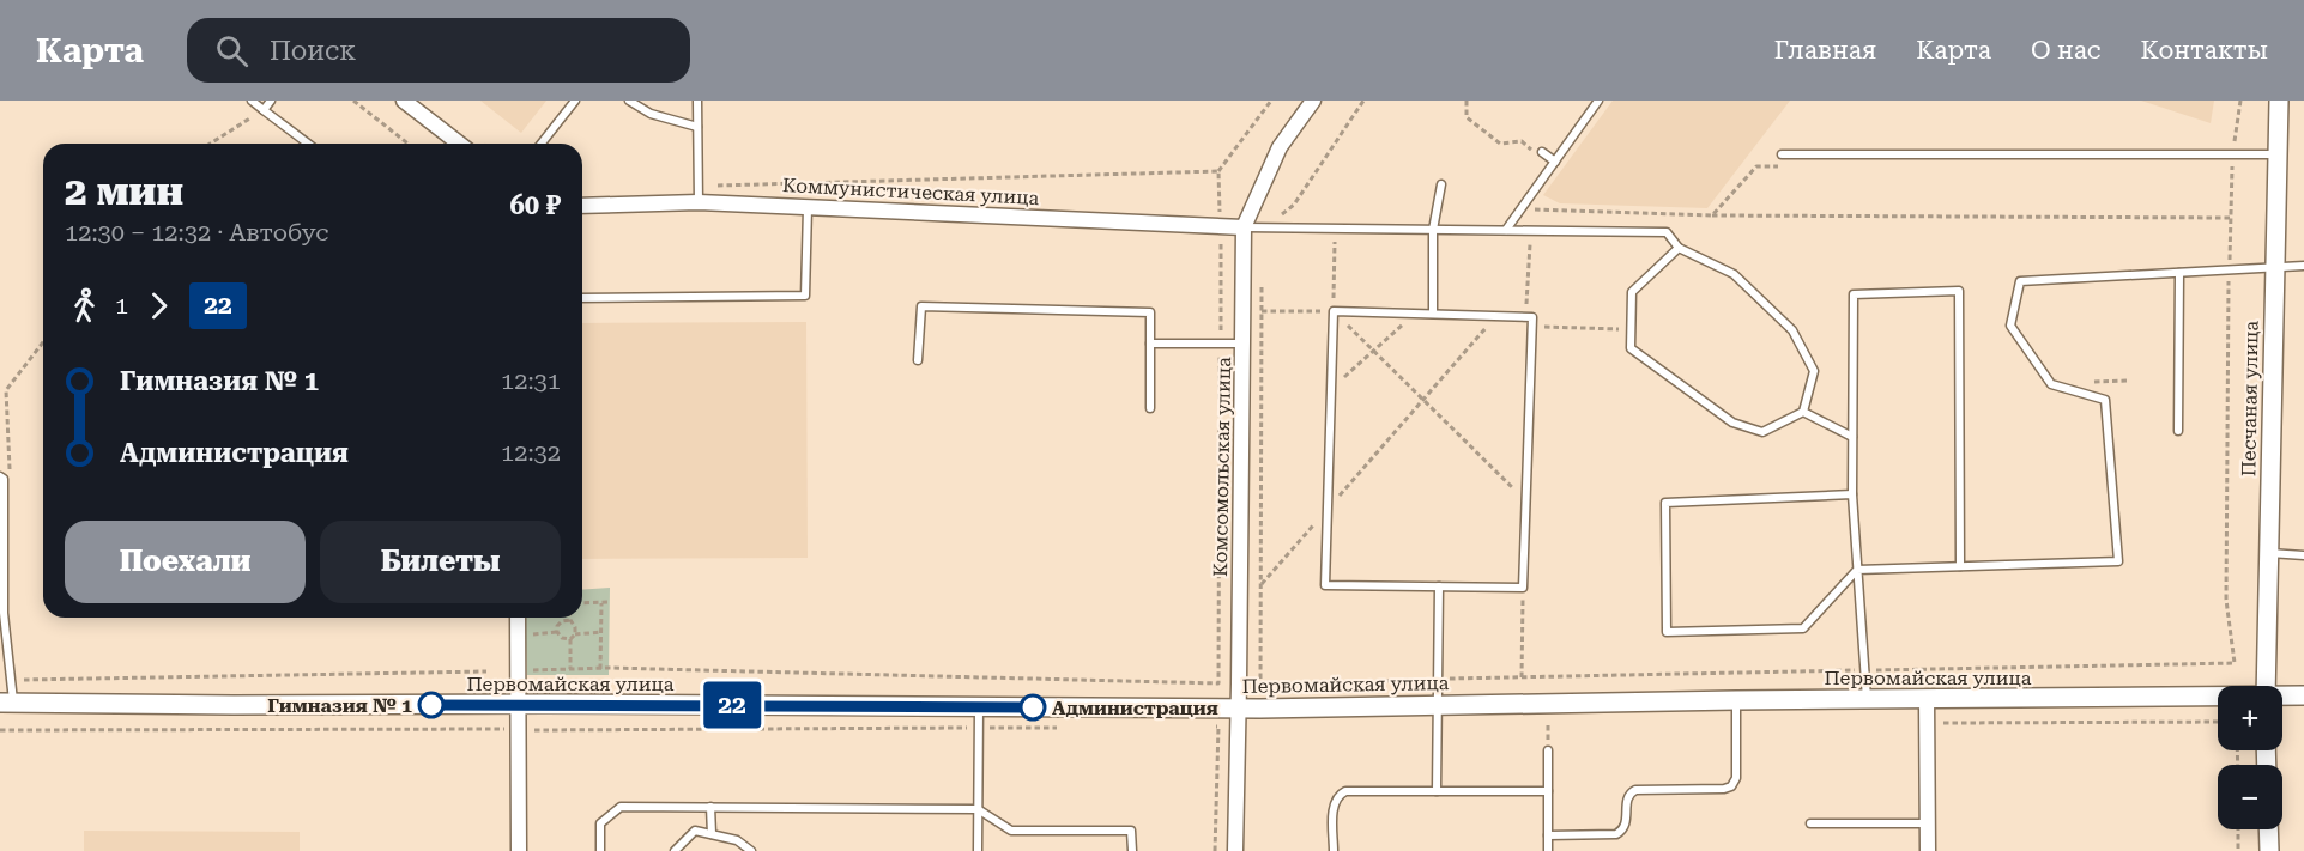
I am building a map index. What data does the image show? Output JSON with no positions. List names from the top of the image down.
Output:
{
  "streets": {
    "street": [
      "Коммунистическая улица",
      "Песчаная улица",
      "Комсомольская улица",
      "Первомайская улица"
    ]
  },
  "crossings": [
    ["Коммунистическая улица", "Комсомольская улица"],
    ["Комсомольская улица", "Первомайская улица"]
  ],
  "places": ["Гимназия № 1", "Администрация"],
  "lines": ["bus line 22"],
  "page": {
    "header": "Карта",
    "search": "Поиск",
    "nav": [
      "Главная",
      "Карта",
      "О нас",
      "Контакты"
    ],
    "on_map": "22",
    "heading": ["2 мин", "12:30 – 12:32 · Автобус", "60 ₽"],
    "legs": ["1", "22"],
    "list": [
      {
        "name": "Гимназия № 1",
        "value": "12:31"
      },
      {
        "name": "Администрация",
        "value": "12:32"
      }
    ],
    "buttons": ["Поехали", "Билеты"],
    "map_buttons": ["+", "−"]
  }
}
